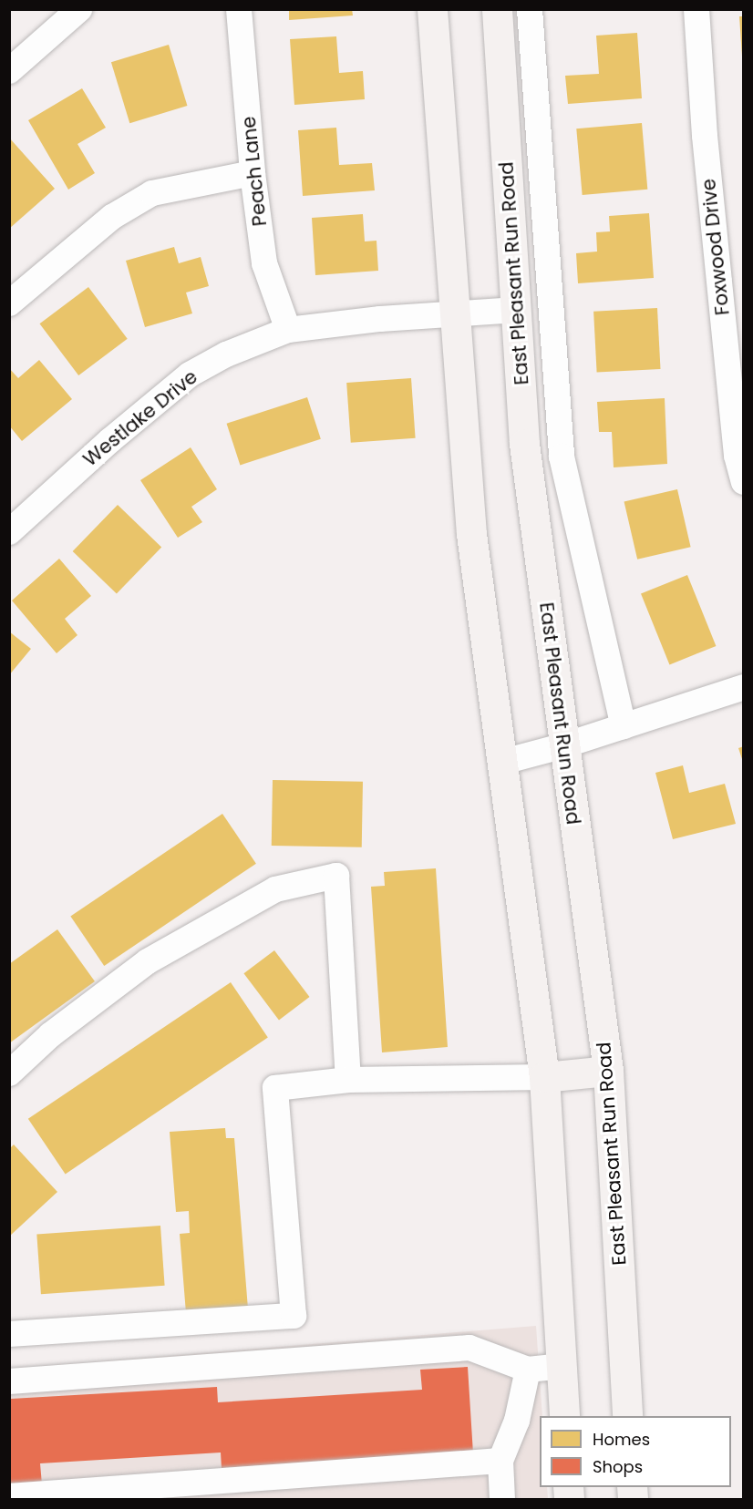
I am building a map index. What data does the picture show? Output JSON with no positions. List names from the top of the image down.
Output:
{
  "streets": {
    "main road": ["East Pleasant Run Road"],
    "street": ["Peach Lane", "Foxwood Drive", "Westlake Drive"]
  },
  "crossings": [
    ["Peach Lane", "Westlake Drive"],
    ["East Pleasant Run Road", "Westlake Drive"]
  ],
  "legend": ["Homes", "Shops"]
}
